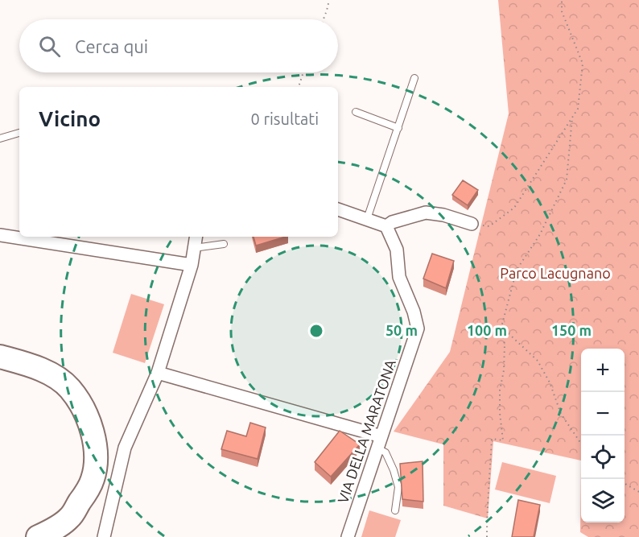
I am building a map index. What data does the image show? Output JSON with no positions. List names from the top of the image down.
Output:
{
  "streets": {
    "street": ["VIA DELLA MARATONA"]
  },
  "parks": ["Parco Lacugnano"],
  "page": {
    "search": "Cerca qui",
    "heading": ["Vicino", "0 risultati"],
    "map_buttons": ["+", "−"]
  },
  "rings": ["50 m", "100 m", "150 m"]
}
